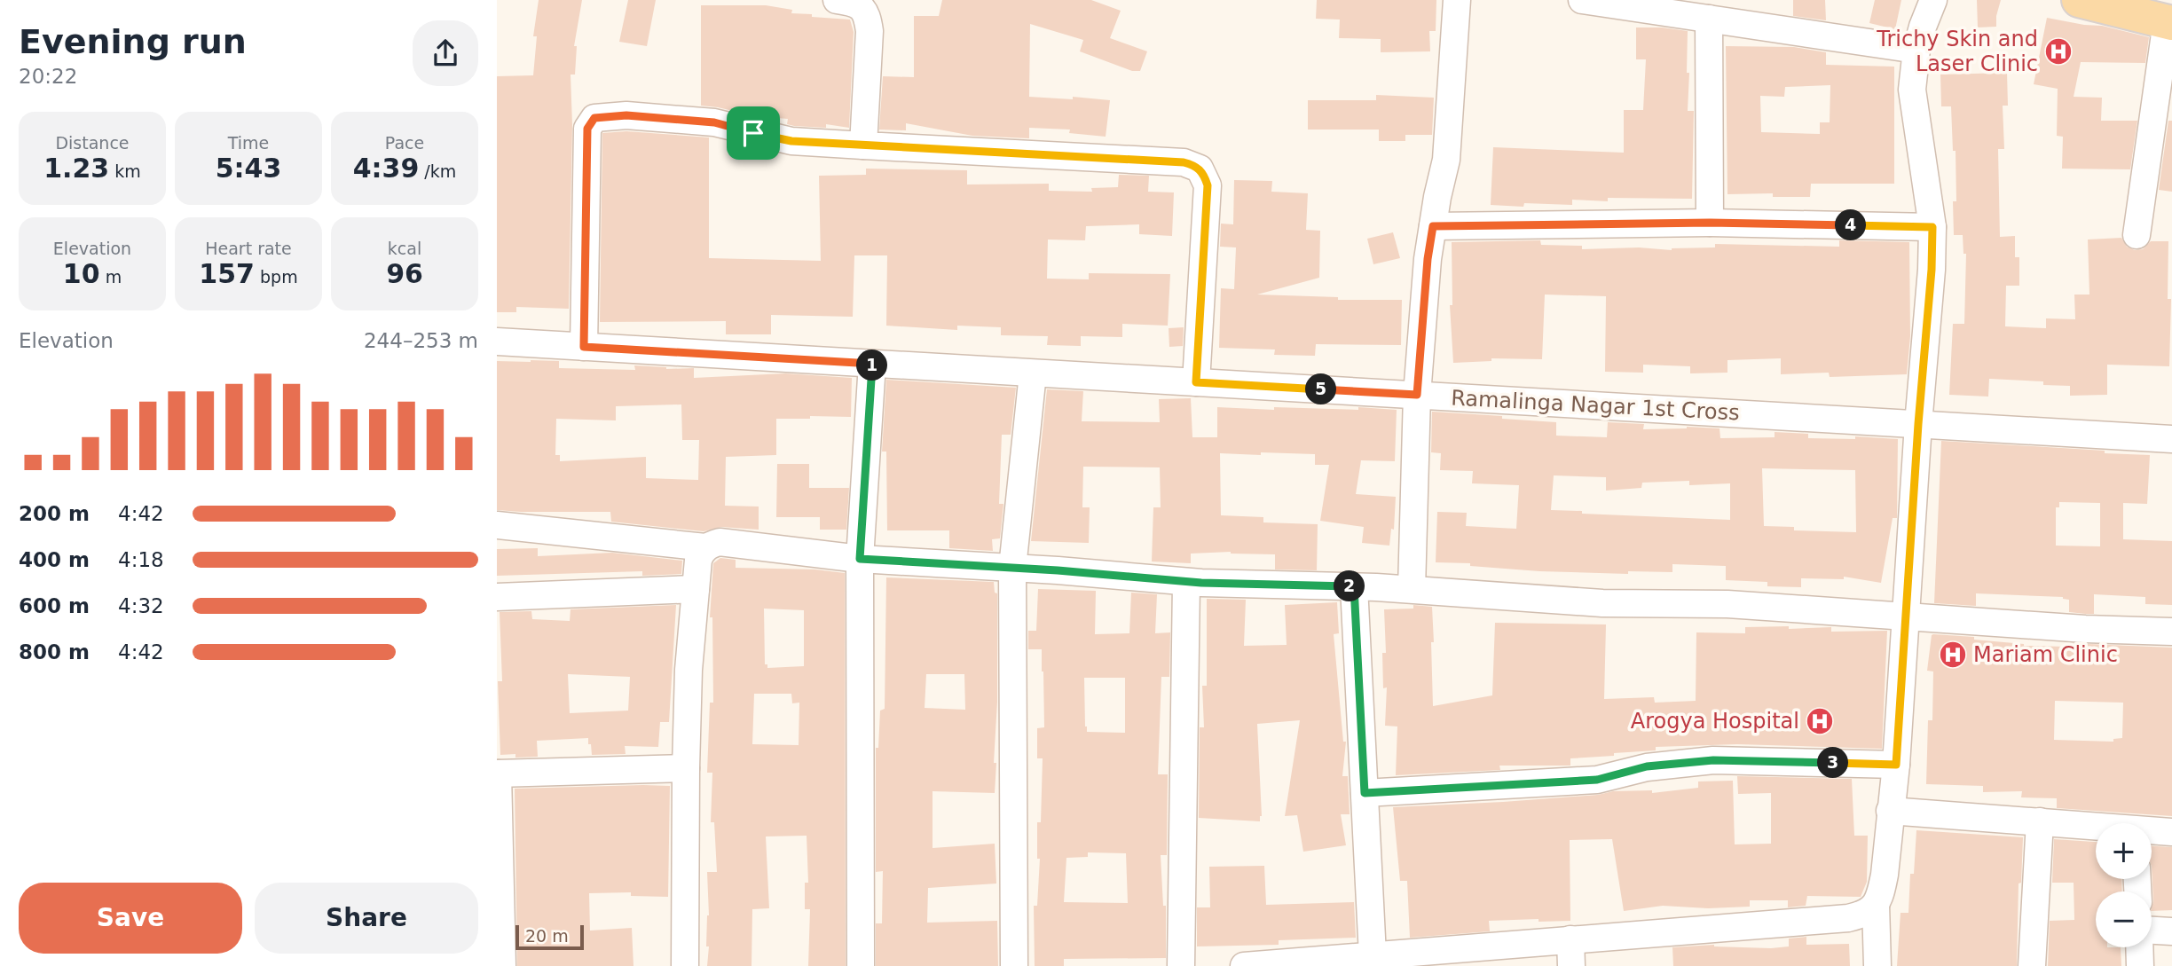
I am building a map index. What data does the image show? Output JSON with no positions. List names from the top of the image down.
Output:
{
  "streets": {
    "street": ["Ramalinga Nagar 1st Cross"]
  },
  "places": {
    "hospital": ["Trichy Skin and Laser Clinic", "Mariam Clinic", "Arogya Hospital"]
  },
  "scale_bar": "20 m",
  "page": {
    "heading": ["Evening run", "20:22"],
    "stats": [
      ["Distance", "1.23 km"],
      ["Time", "5:43"],
      ["Pace", "4:39 /km"],
      ["Elevation", "10 m"],
      ["Heart rate", "157 bpm"],
      ["kcal", "96"]
    ],
    "pins": [
      "4",
      "1",
      "5",
      "2",
      "3"
    ],
    "chart": ["Elevation", "244–253 m"],
    "list": [
      {
        "name": "200 m",
        "note": "4:42"
      },
      {
        "name": "400 m",
        "note": "4:18"
      },
      {
        "name": "600 m",
        "note": "4:32"
      },
      {
        "name": "800 m",
        "note": "4:42"
      }
    ],
    "map_buttons": ["+", "−"],
    "buttons": ["Save", "Share"],
    "scale": "20 m"
  }
}
